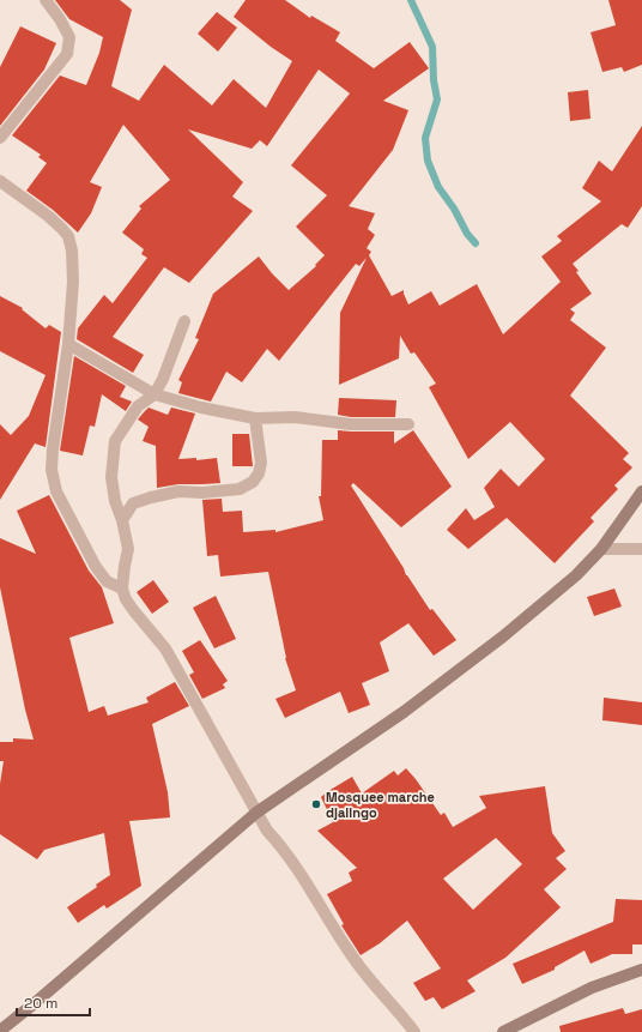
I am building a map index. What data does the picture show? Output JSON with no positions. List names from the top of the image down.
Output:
{
  "places": ["Mosquee marche djalingo"],
  "scale_bar": "20 m"
}
